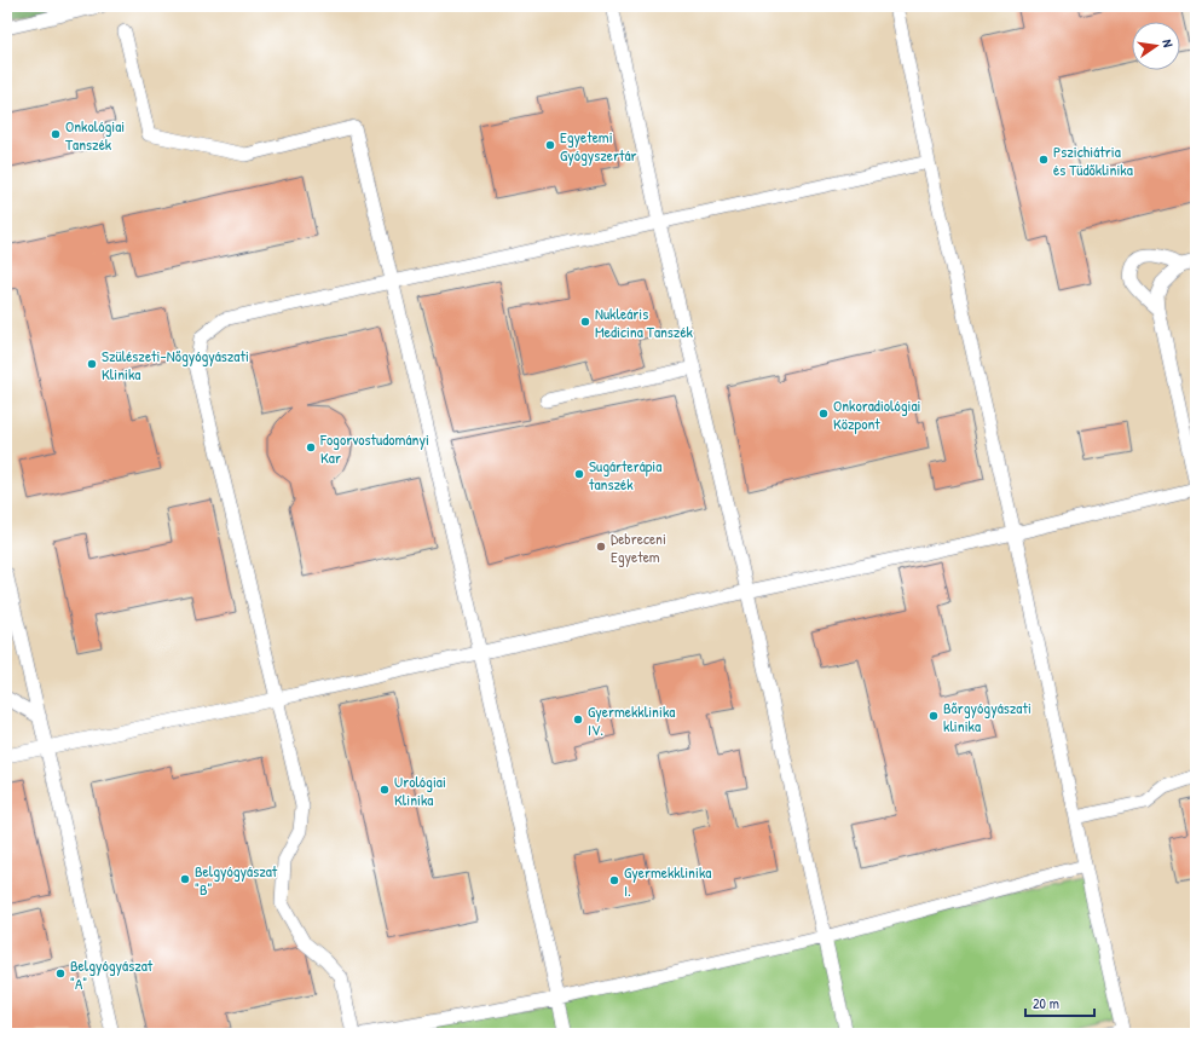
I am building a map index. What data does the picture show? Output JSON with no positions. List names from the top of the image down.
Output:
{
  "places": [
    "Onkológiai Tanszék",
    "Egyetemi Gyógyszertár",
    "Pszichiátria és Tüdőklinika",
    "Nukleáris Medicina Tanszék",
    "Szülészeti-Nőgyógyászati Klinika",
    "Onkoradiológiai Központ",
    "Fogorvostudományi Kar",
    "Sugárterápia tanszék",
    "Debreceni Egyetem",
    "Bőrgyógyászati klinika",
    "Gyermekklinika IV.",
    "Urológiai Klinika",
    "Belgyógyászat \"B\"",
    "Gyermekklinika I.",
    "Belgyógyászat \"A\""
  ],
  "scale_bar": "20 m",
  "north": "right"
}
